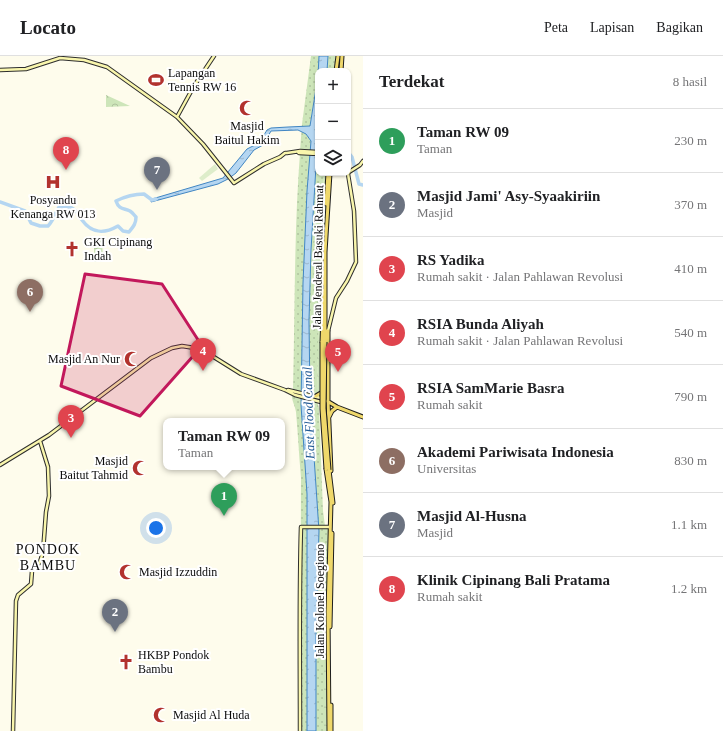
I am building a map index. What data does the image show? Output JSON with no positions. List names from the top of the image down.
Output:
{
  "streets": {
    "main road": ["Jalan Jenderal Basuki Rahmat", "Jalan Kolonel Soegiono"]
  },
  "crossings": [
    ["Jalan Jenderal Basuki Rahmat", "Jalan Kolonel Soegiono"]
  ],
  "districts": ["PONDOK BAMBU"],
  "water": ["East Flood Canal"],
  "places": {
    "sports": ["Lapangan Tennis RW 16"],
    "mosque": [
      "Masjid Baitul Hakim",
      "Masjid An Nur",
      "Masjid Baitut Tahmid",
      "Masjid Izzuddin",
      "Masjid Al Huda"
    ],
    "hospital": ["Posyandu Kenanga RW 013"],
    "church": ["GKI Cipinang Indah", "HKBP Pondok Bambu"]
  },
  "page": {
    "header": "Locato",
    "nav": ["Peta", "Lapisan", "Bagikan"],
    "heading": ["Terdekat", "8 hasil"],
    "map_buttons": ["+", "−"],
    "list": [
      {
        "mark": "1",
        "name": "Taman RW 09",
        "note": "Taman",
        "value": "230 m"
      },
      {
        "mark": "2",
        "name": "Masjid Jami' Asy-Syaakiriin",
        "note": "Masjid",
        "value": "370 m"
      },
      {
        "mark": "3",
        "name": "RS Yadika",
        "note": "Rumah sakit · Jalan Pahlawan Revolusi",
        "value": "410 m"
      },
      {
        "mark": "4",
        "name": "RSIA Bunda Aliyah",
        "note": "Rumah sakit · Jalan Pahlawan Revolusi",
        "value": "540 m"
      },
      {
        "mark": "5",
        "name": "RSIA SamMarie Basra",
        "note": "Rumah sakit",
        "value": "790 m"
      },
      {
        "mark": "6",
        "name": "Akademi Pariwisata Indonesia",
        "note": "Universitas",
        "value": "830 m"
      },
      {
        "mark": "7",
        "name": "Masjid Al-Husna",
        "note": "Masjid",
        "value": "1.1 km"
      },
      {
        "mark": "8",
        "name": "Klinik Cipinang Bali Pratama",
        "note": "Rumah sakit",
        "value": "1.2 km"
      }
    ],
    "pins": [
      "8",
      "7",
      "6",
      "4",
      "5",
      "3",
      "1",
      "2"
    ],
    "popup": ["Taman RW 09", "Taman"]
  }
}
